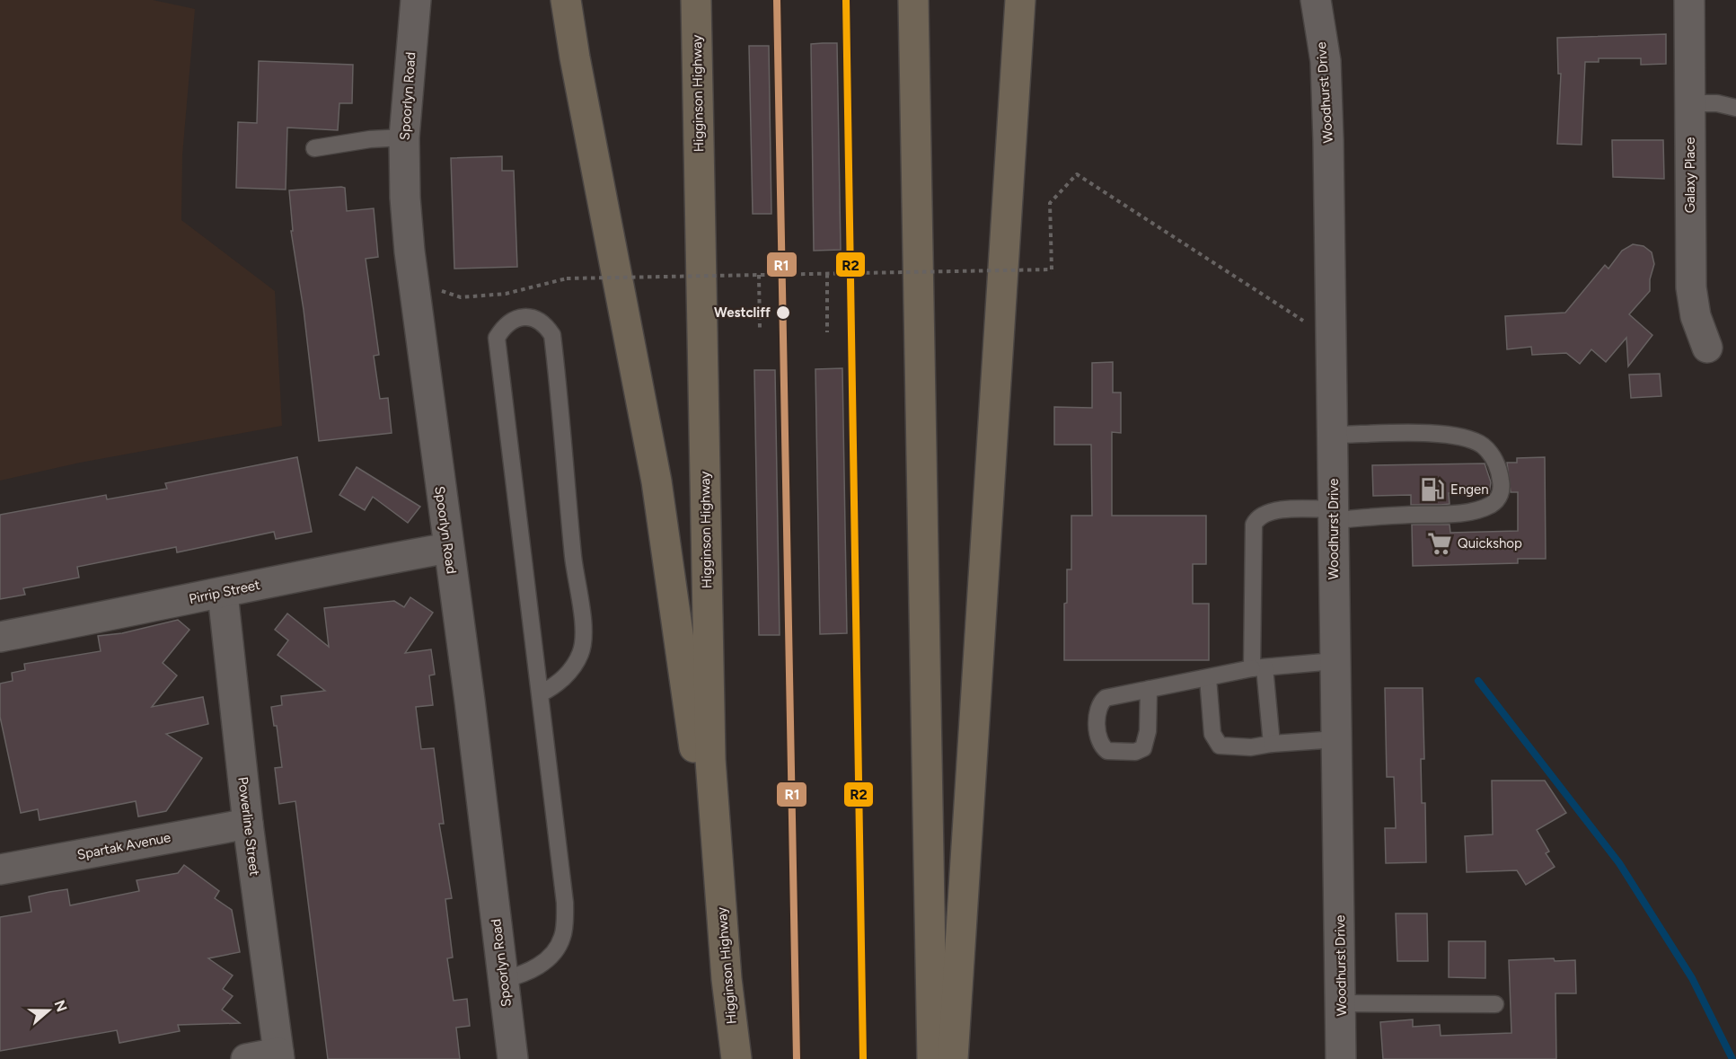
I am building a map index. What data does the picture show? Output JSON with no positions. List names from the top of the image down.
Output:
{
  "streets": {
    "highway": ["Higginson Highway"],
    "street": [
      "Woodhurst Drive",
      "Spoorlyn Road",
      "Galaxy Place",
      "Pirrip Street",
      "Powerline Street",
      "Spartak Avenue"
    ]
  },
  "crossings": [
    ["Spoorlyn Road", "Pirrip Street"],
    ["Pirrip Street", "Powerline Street"],
    ["Powerline Street", "Spartak Avenue"]
  ],
  "places": {
    "other": ["Westcliff"],
    "fuel station": ["Engen"],
    "supermarket": ["Quickshop"]
  },
  "lines": ["transit line R1", "transit line R2"],
  "north": "right"
}
